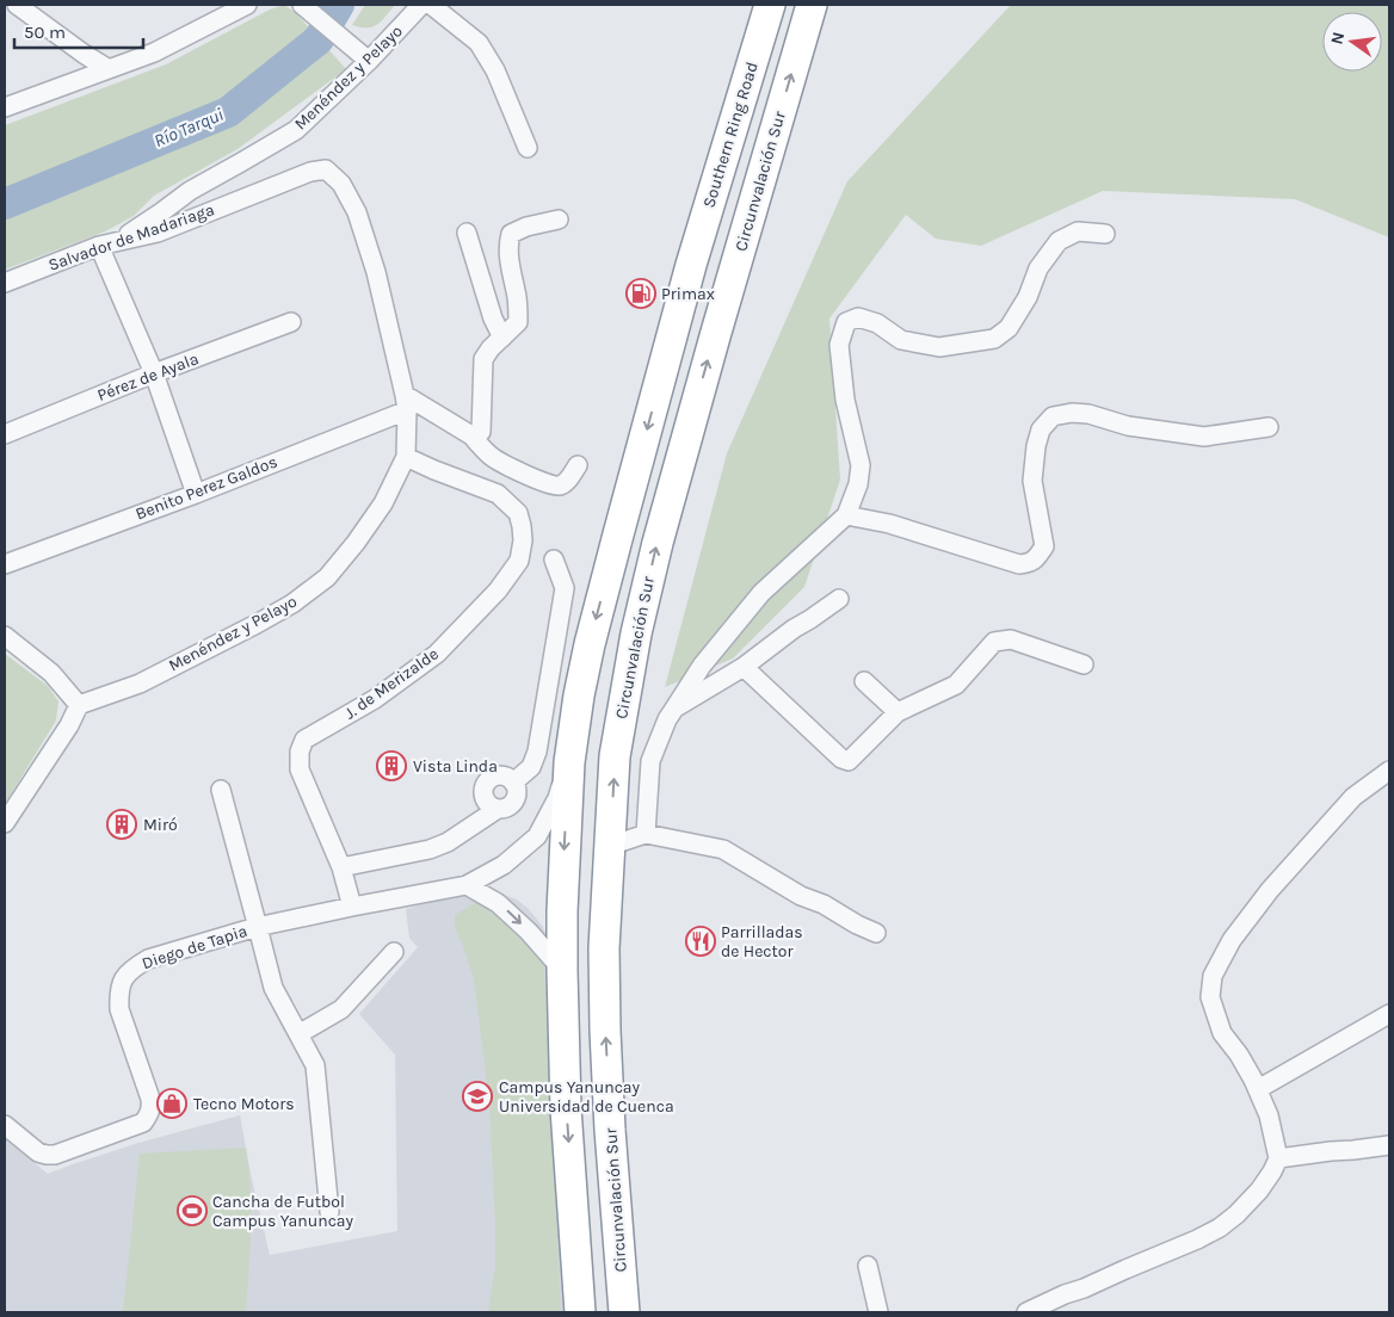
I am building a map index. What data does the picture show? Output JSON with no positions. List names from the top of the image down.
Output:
{
  "streets": {
    "highway": ["Southern Ring Road", "Circunvalación Sur"],
    "street": [
      "Menéndez y Pelayo",
      "Salvador de Madariaga",
      "Pérez de Ayala",
      "Benito Perez Galdos",
      "J. de Merizalde",
      "Diego de Tapia"
    ]
  },
  "crossings": [
    ["Menéndez y Pelayo", "Salvador de Madariaga"],
    ["Menéndez y Pelayo", "Benito Perez Galdos"],
    ["Menéndez y Pelayo", "J. de Merizalde"],
    ["Southern Ring Road", "Diego de Tapia"],
    ["J. de Merizalde", "Diego de Tapia"]
  ],
  "one_way": ["Southern Ring Road"],
  "water": ["Río Tarqui"],
  "places": {
    "fuel station": ["Primax"],
    "building": ["Vista Linda", "Miró"],
    "restaurant": ["Parrilladas de Hector"],
    "school or university": ["Campus Yanuncay Universidad de Cuenca"],
    "shop": ["Tecno Motors"],
    "sports": ["Cancha de Futbol Campus Yanuncay"]
  },
  "scale_bar": "50 m",
  "north": "left"
}
